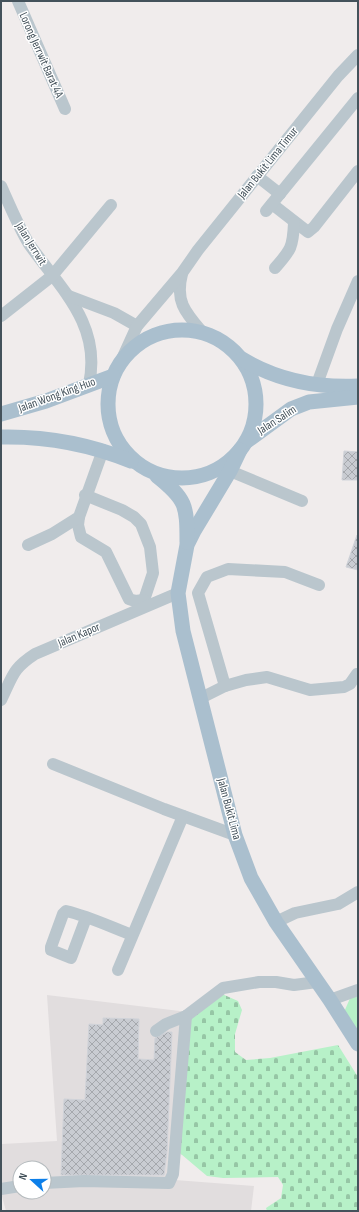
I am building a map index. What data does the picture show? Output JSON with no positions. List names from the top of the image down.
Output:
{
  "streets": {
    "main road": ["Jalan Wong King Huo", "Jalan Salim", "Jalan Bukit Lima"],
    "street": [
      "Lorong Jerrwit Barat 4A",
      "Jalan Bukit Lima Timur",
      "Jalan Jerrwit",
      "Jalan Kapor"
    ]
  },
  "crossings": [
    ["Jalan Jerrwit", "Jalan Wong King Huo"],
    ["Jalan Kapor", "Jalan Bukit Lima"]
  ],
  "north": "left"
}
